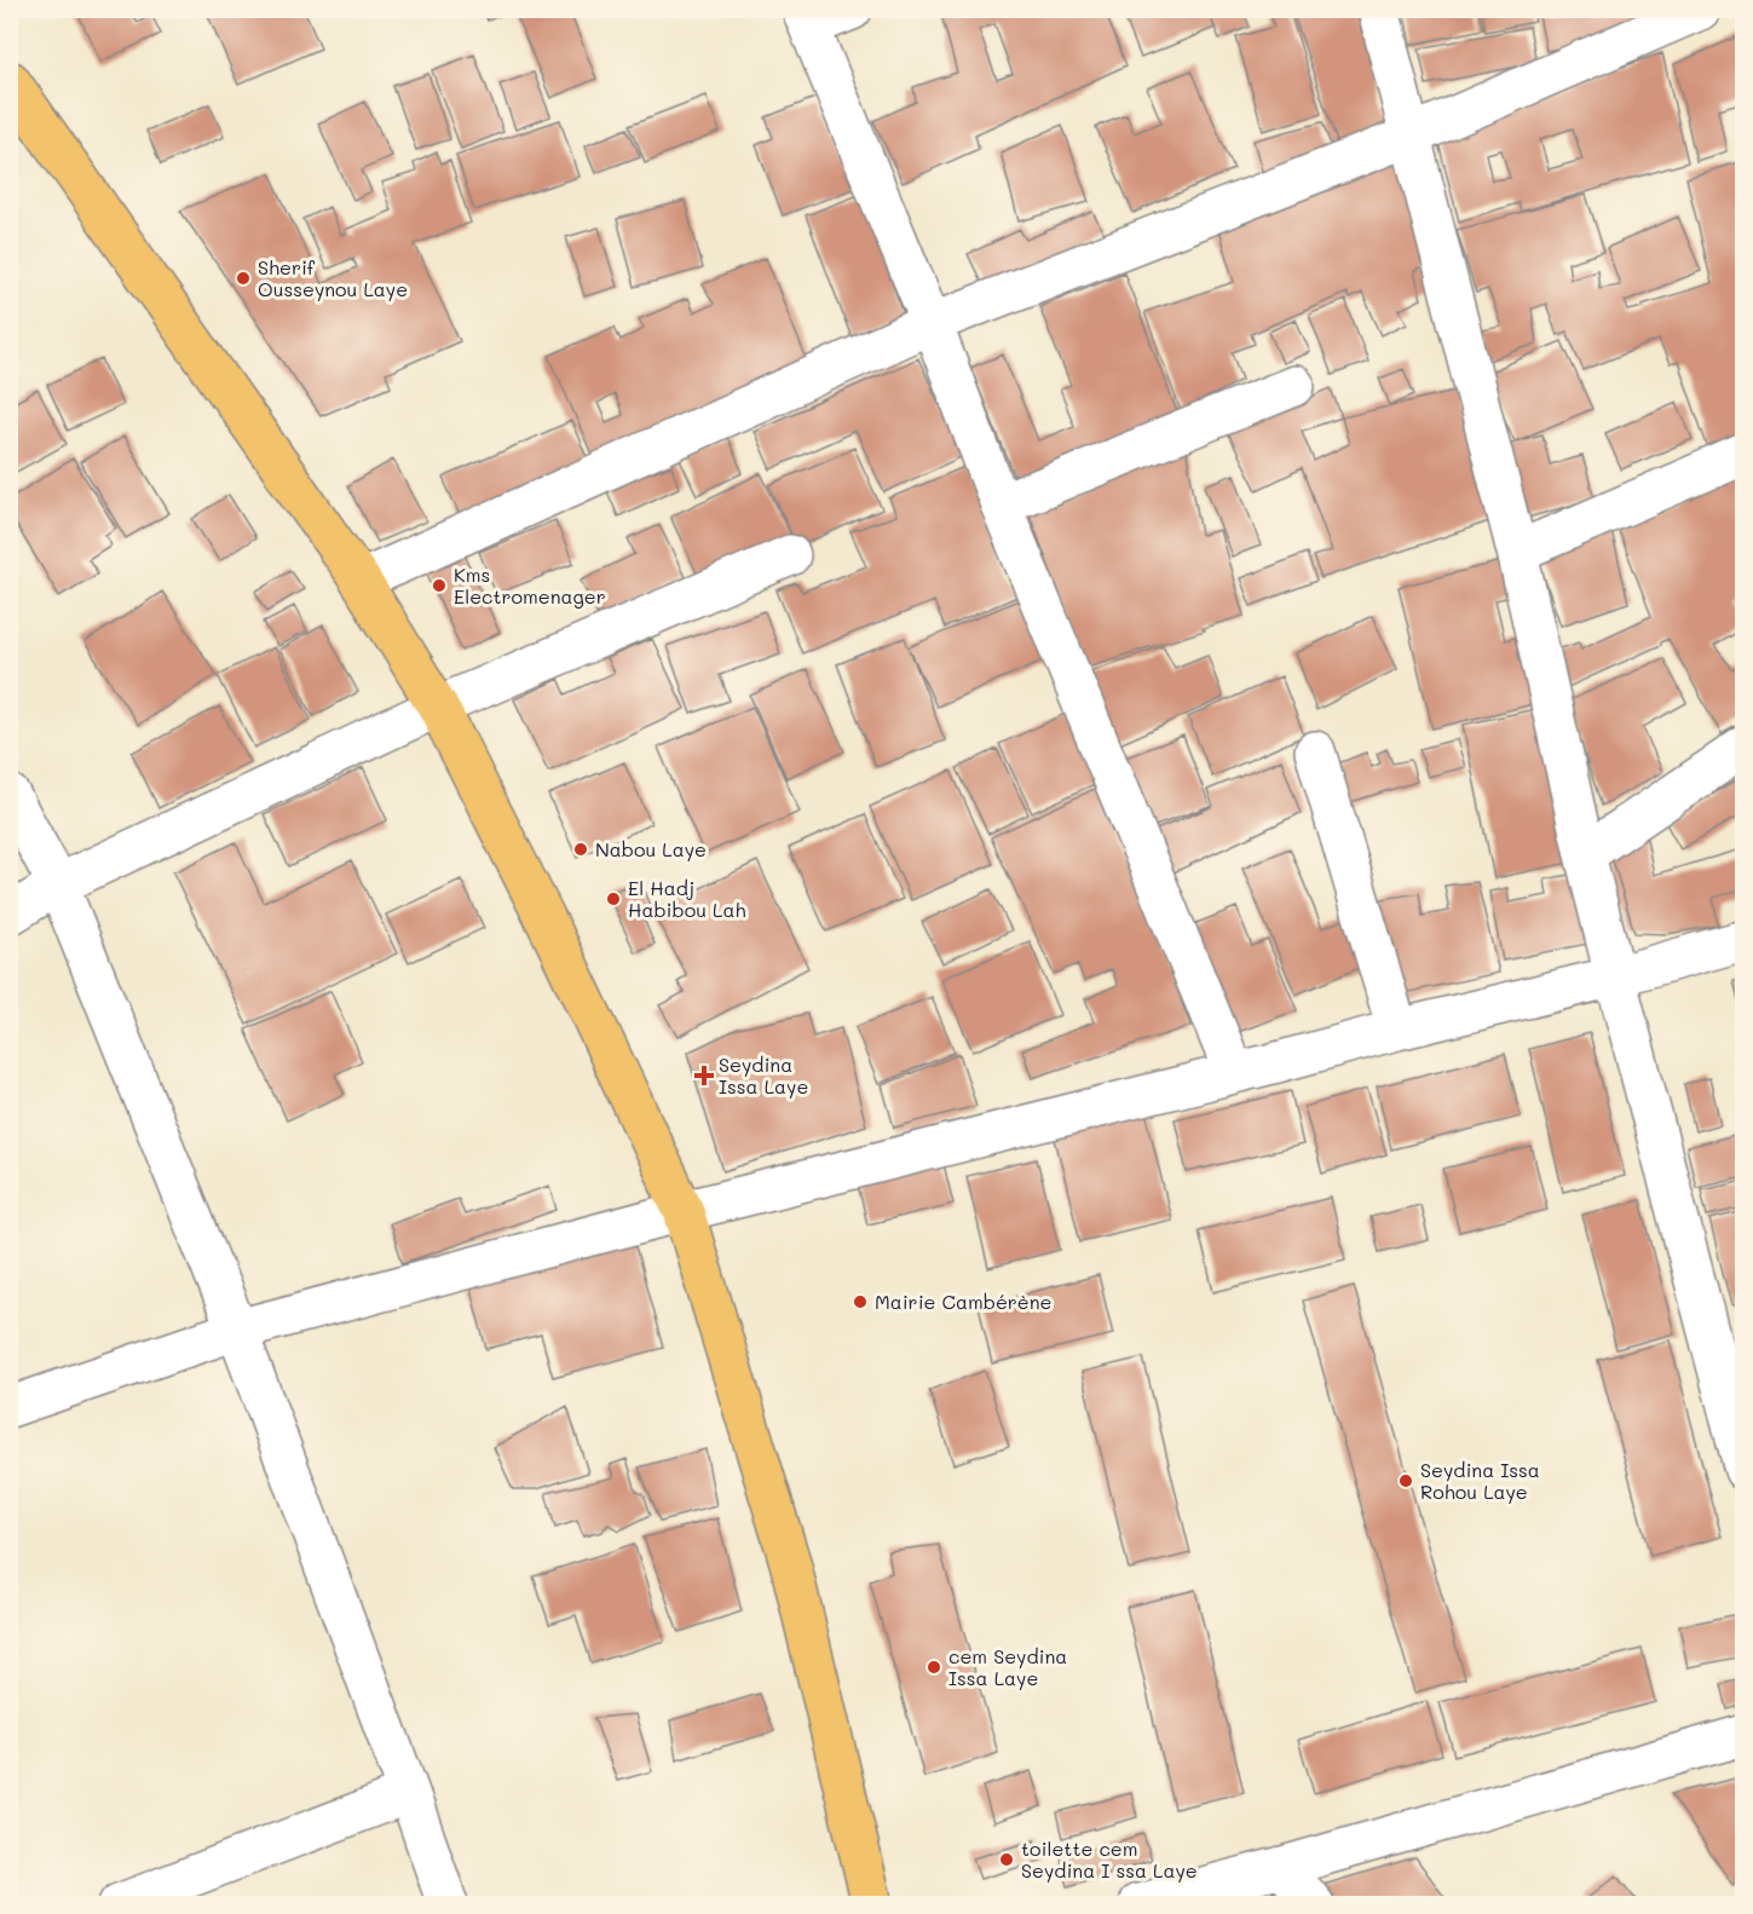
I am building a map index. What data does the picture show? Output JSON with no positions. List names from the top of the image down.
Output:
{
  "places": {
    "other": [
      "Sherif Ousseynou Laye",
      "Kms Electromenager",
      "Nabou Laye",
      "El Hadj Habibou Lah",
      "Mairie Cambérène",
      "Seydina Issa Rohou Laye",
      "cem Seydina Issa Laye",
      "toilette cem Seydina I ssa Laye"
    ],
    "health": ["Seydina Issa Laye"]
  }
}
